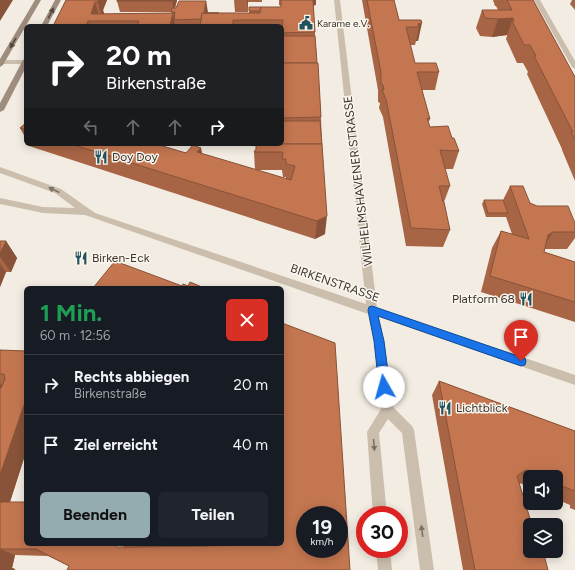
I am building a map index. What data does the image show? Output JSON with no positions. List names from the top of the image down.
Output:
{
  "streets": {
    "street": ["WILHELMSHAVENER STRASSE", "BIRKENSTRASSE"]
  },
  "crossings": [
    ["WILHELMSHAVENER STRASSE", "BIRKENSTRASSE"]
  ],
  "places": {
    "public building": ["Karame e.V."],
    "restaurant": [
      "Doy Doy",
      "Birken-Eck",
      "Platform 68",
      "Lichtblick"
    ]
  },
  "page": {
    "turn": ["20 m", "Birkenstraße"],
    "heading": ["1 Min.", "60 m · 12:56"],
    "list": [
      {
        "name": "Rechts abbiegen",
        "note": "Birkenstraße",
        "value": "20 m"
      },
      {
        "name": "Ziel erreicht",
        "value": "40 m"
      }
    ],
    "buttons": ["Beenden", "Teilen"],
    "speed": "19 km/h",
    "limit": "30"
  }
}
